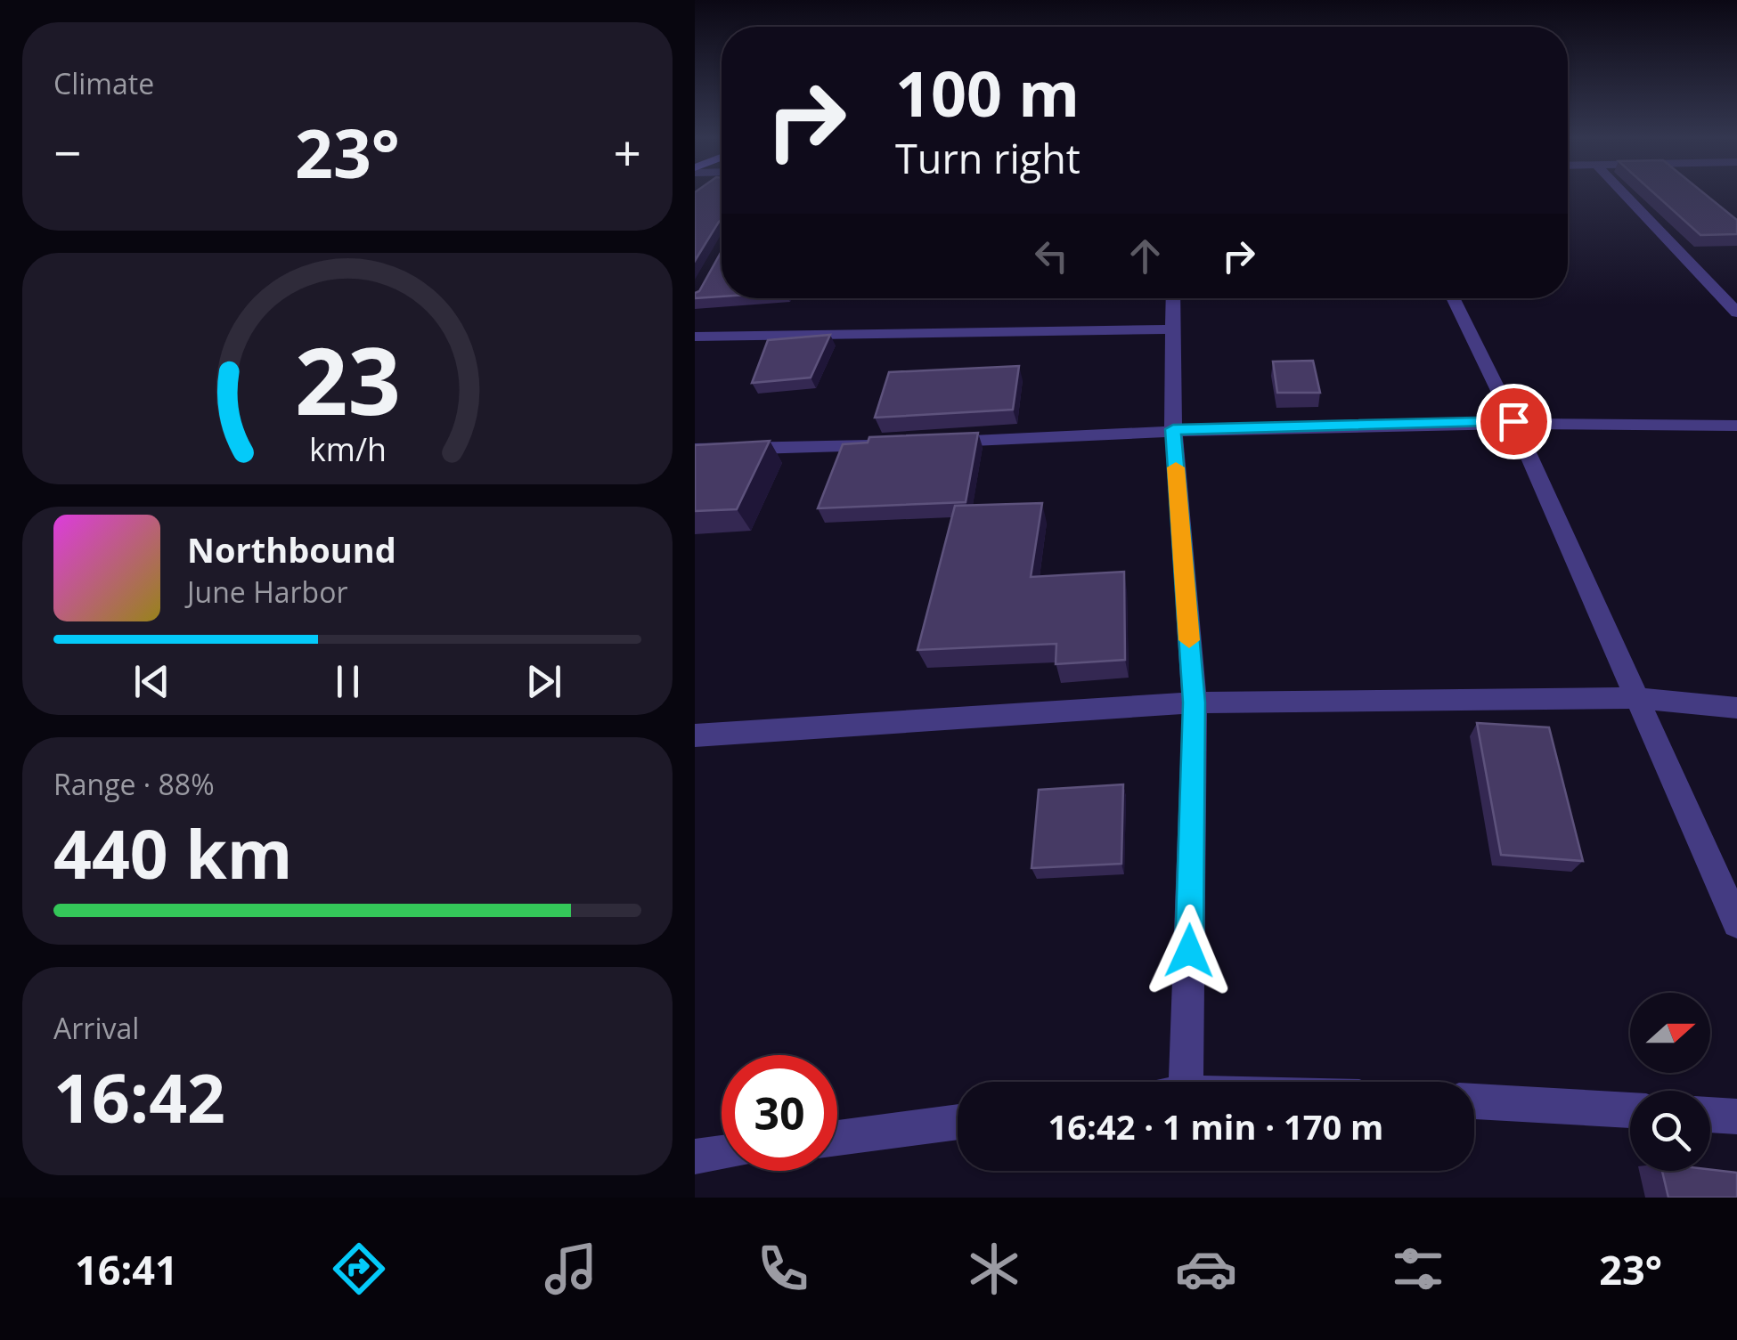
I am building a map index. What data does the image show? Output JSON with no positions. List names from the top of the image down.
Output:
{
  "north": "right",
  "page": {
    "tile": [
      "Climate",
      ["Range · 88%", "440 km"],
      ["Arrival", "16:42"]
    ],
    "turn": ["100 m", "Turn right"],
    "heat": ["−", "23°", "+"],
    "song": ["Northbound", "June Harbor"],
    "limit": "30",
    "trip": "16:42 · 1 min · 170 m",
    "tabs": ["16:41", "23°"],
    "gauge": ["23", "km/h"]
  }
}
